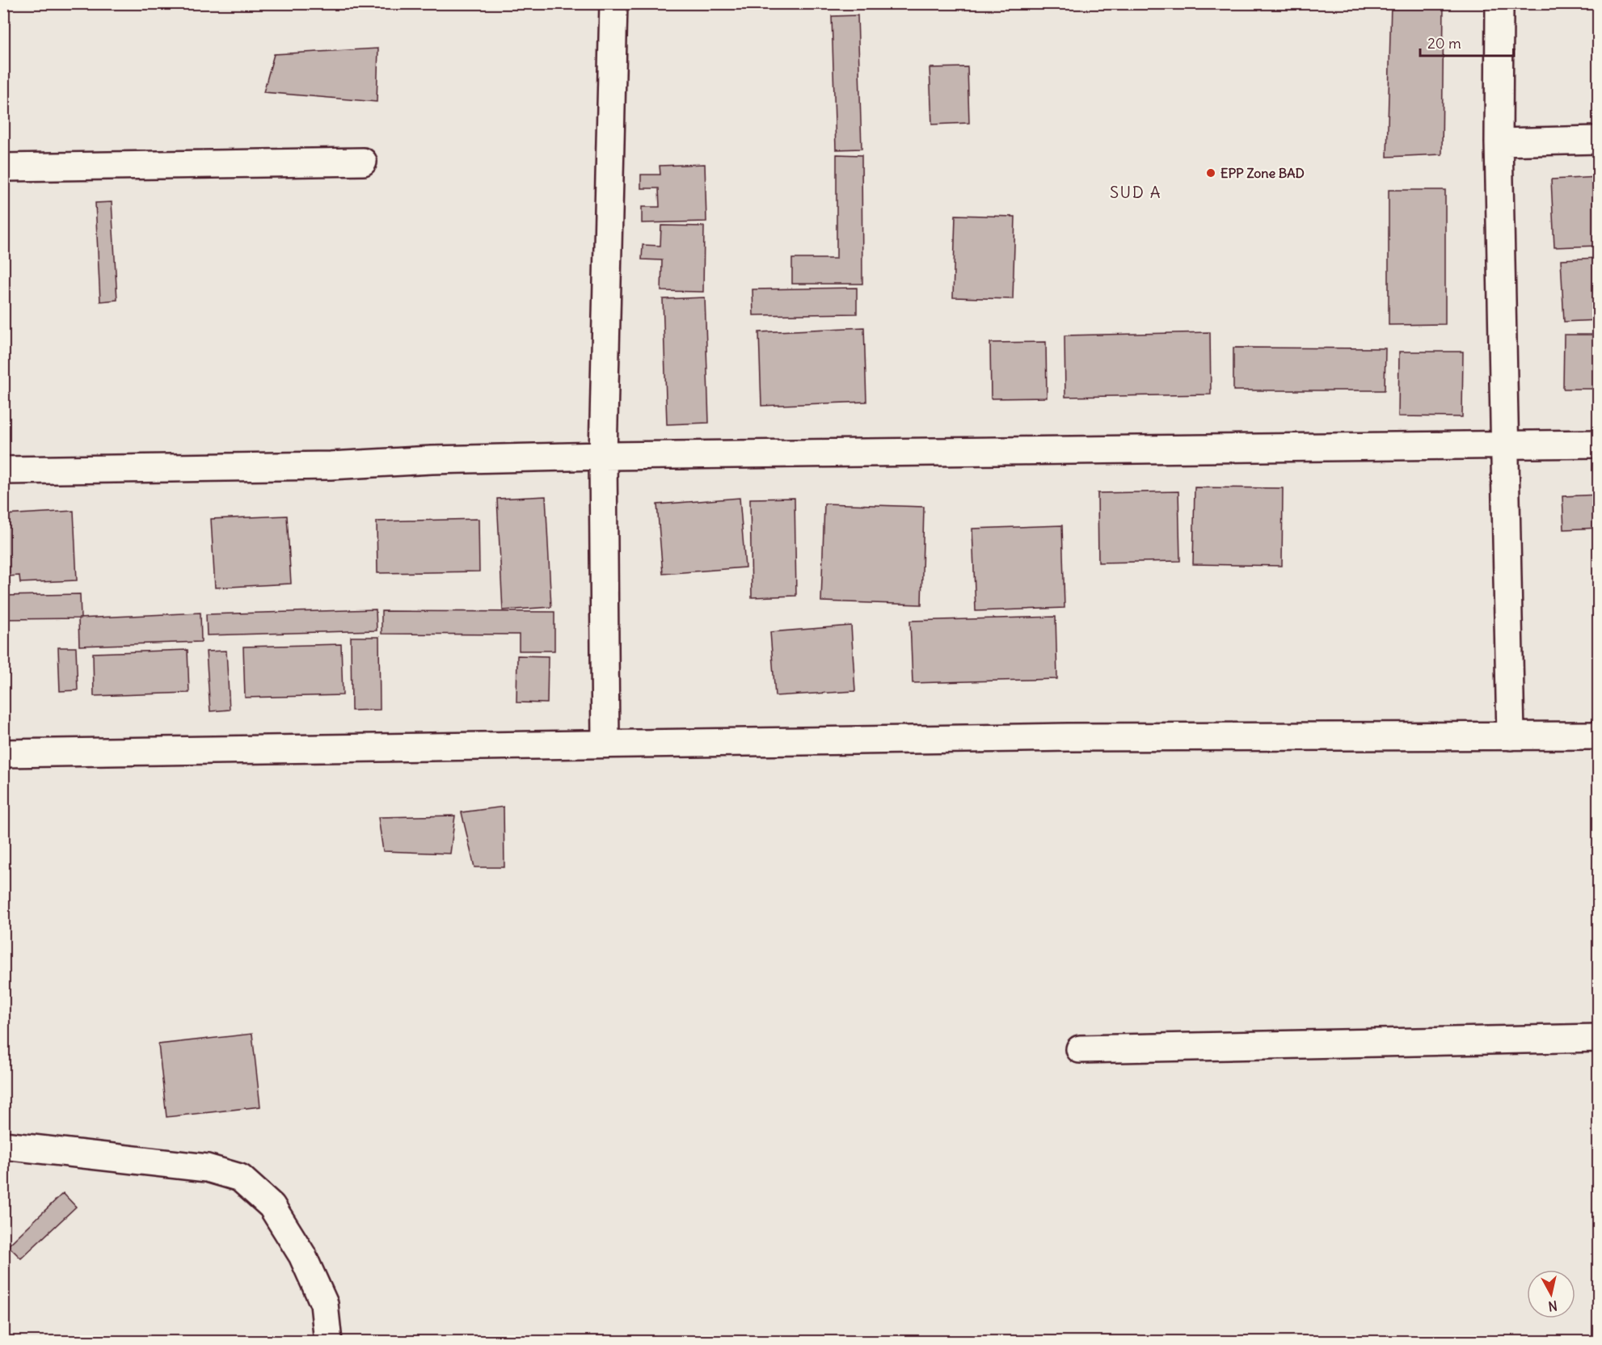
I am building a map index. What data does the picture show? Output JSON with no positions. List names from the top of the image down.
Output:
{
  "districts": ["SUD A"],
  "places": ["EPP Zone BAD"],
  "scale_bar": "20 m",
  "north": "bottom"
}
